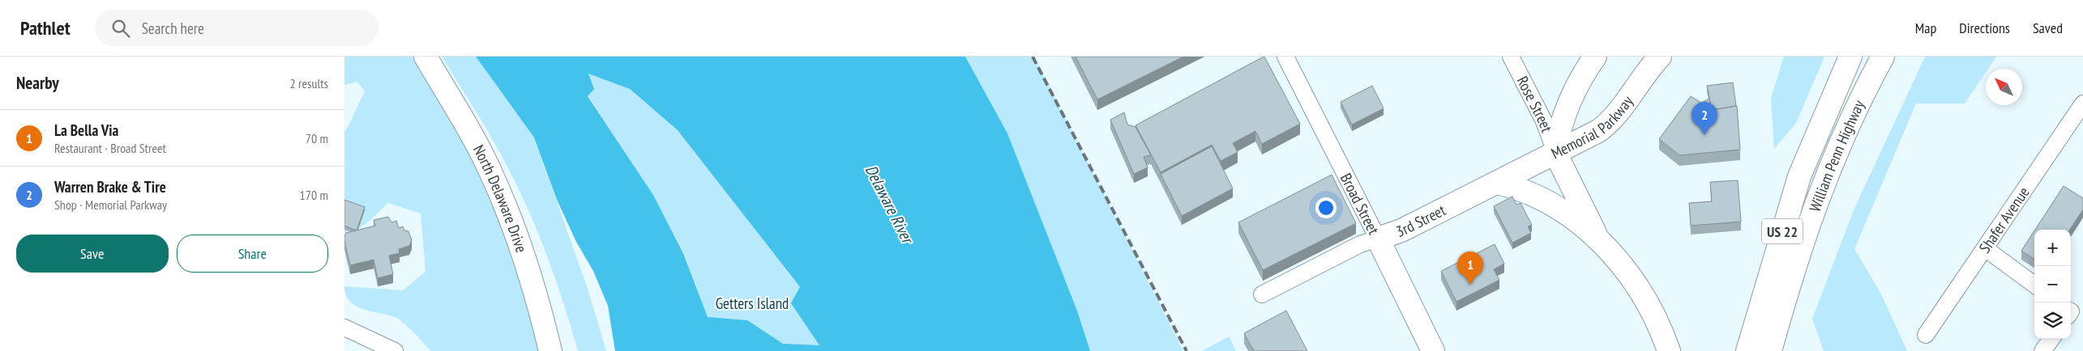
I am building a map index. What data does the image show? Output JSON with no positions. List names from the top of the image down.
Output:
{
  "streets": {
    "main road": [
      "Memorial Parkway",
      "William Penn Highway",
      "North Delaware Drive",
      "Broad Street",
      "3rd Street",
      "US 22"
    ],
    "street": ["Rose Street", "Shafer Avenue"]
  },
  "crossings": [
    ["Rose Street", "Memorial Parkway"],
    ["Rose Street", "3rd Street"],
    ["Memorial Parkway", "3rd Street"],
    ["Broad Street", "3rd Street"]
  ],
  "water": ["Delaware River"],
  "parks": ["Getters Island"],
  "north": "top left",
  "page": {
    "header": "Pathlet",
    "search": "Search here",
    "nav": ["Map", "Directions", "Saved"],
    "heading": ["Nearby", "2 results"],
    "pins": ["2", "1"],
    "list": [
      {
        "mark": "1",
        "name": "La Bella Via",
        "note": "Restaurant · Broad Street",
        "value": "70 m"
      },
      {
        "mark": "2",
        "name": "Warren Brake & Tire",
        "note": "Shop · Memorial Parkway",
        "value": "170 m"
      }
    ],
    "buttons": ["Save", "Share"],
    "map_buttons": ["+", "−"]
  }
}
